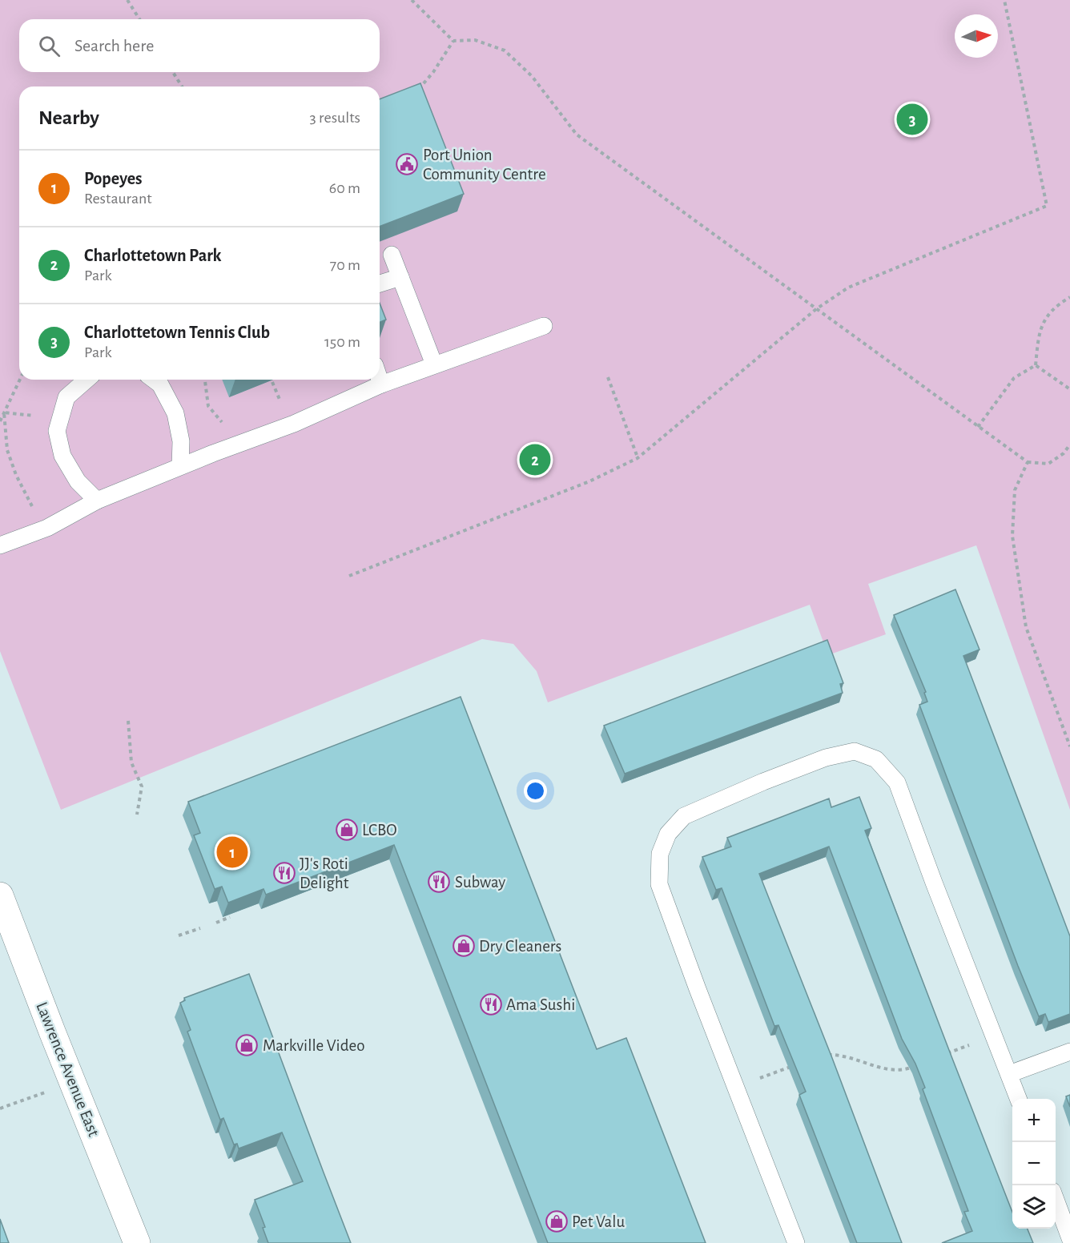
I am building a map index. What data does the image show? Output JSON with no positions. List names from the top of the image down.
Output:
{
  "streets": {
    "main road": ["Lawrence Avenue East"]
  },
  "places": {
    "public building": ["Port Union Community Centre"],
    "shop": [
      "LCBO",
      "Dry Cleaners",
      "Markville Video",
      "Pet Valu"
    ],
    "restaurant": ["JJ's Roti Delight", "Subway", "Ama Sushi"]
  },
  "north": "right",
  "page": {
    "search": "Search here",
    "heading": ["Nearby", "3 results"],
    "pins": ["3", "2", "1"],
    "list": [
      {
        "mark": "1",
        "name": "Popeyes",
        "note": "Restaurant",
        "value": "60 m"
      },
      {
        "mark": "2",
        "name": "Charlottetown Park",
        "note": "Park",
        "value": "70 m"
      },
      {
        "mark": "3",
        "name": "Charlottetown Tennis Club",
        "note": "Park",
        "value": "150 m"
      }
    ],
    "map_buttons": ["+", "−"]
  }
}
